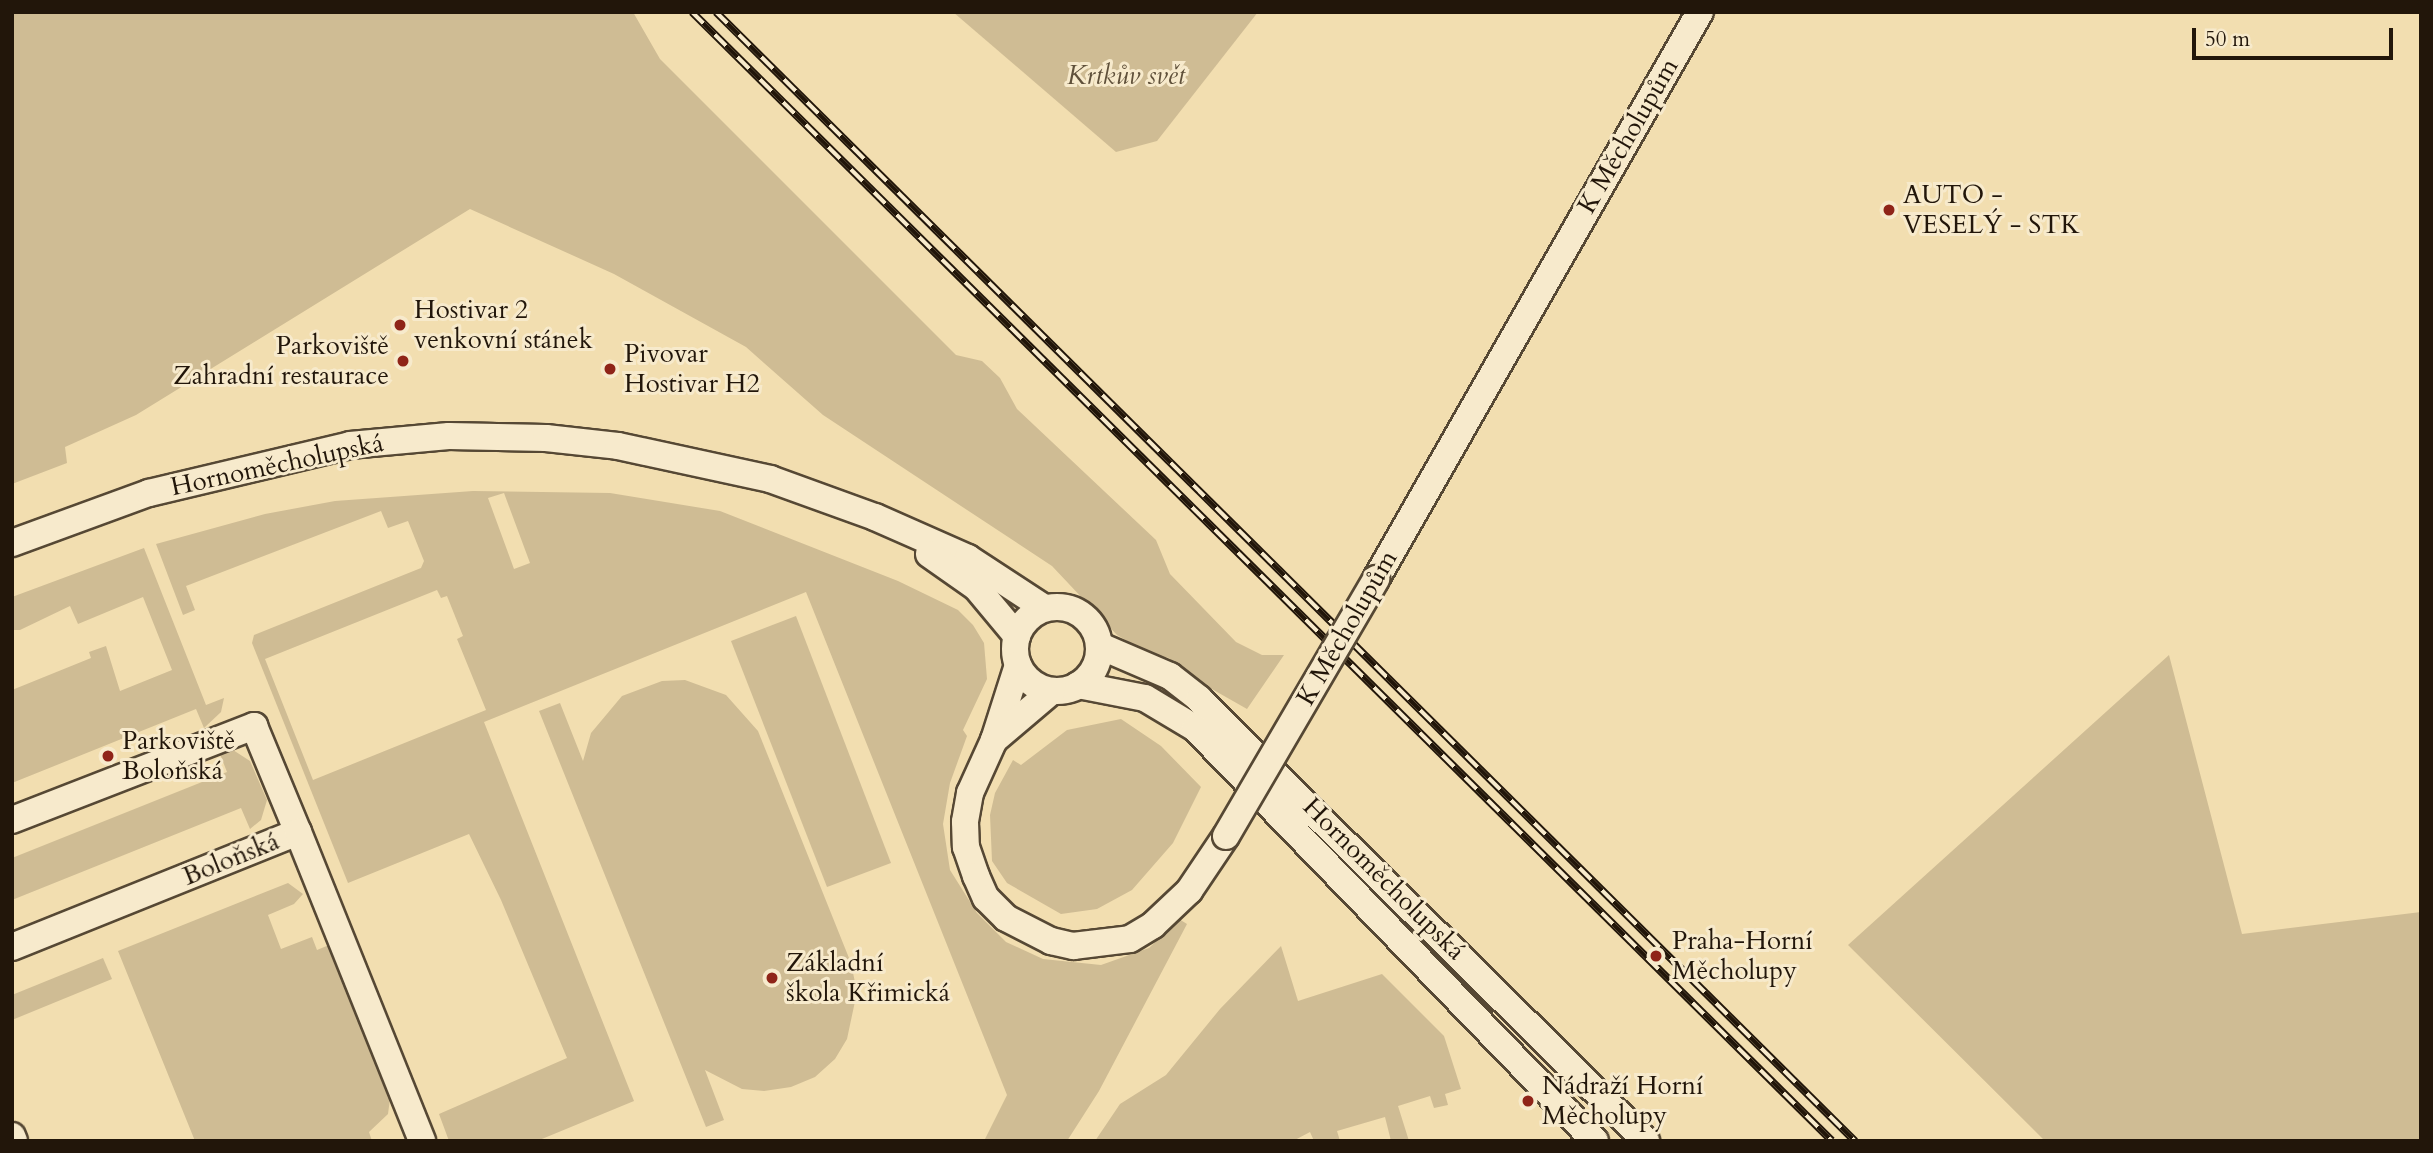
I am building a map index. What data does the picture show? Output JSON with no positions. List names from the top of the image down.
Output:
{
  "streets": {
    "street": ["K Měcholupům", "Hornoměcholupská", "Boloňská"]
  },
  "crossings": [
    ["K Měcholupům", "Hornoměcholupská"]
  ],
  "parks": ["Krtkův svět"],
  "places": [
    "AUTO - VESELÝ - STK",
    "Hostivar 2 venkovní stánek",
    "Parkoviště Zahradní restaurace",
    "Pivovar Hostivar H2",
    "Parkoviště Boloňská",
    "Praha-Horní Měcholupy",
    "Základní škola Křimická",
    "Nádraží Horní Měcholupy"
  ],
  "scale_bar": "50 m"
}
